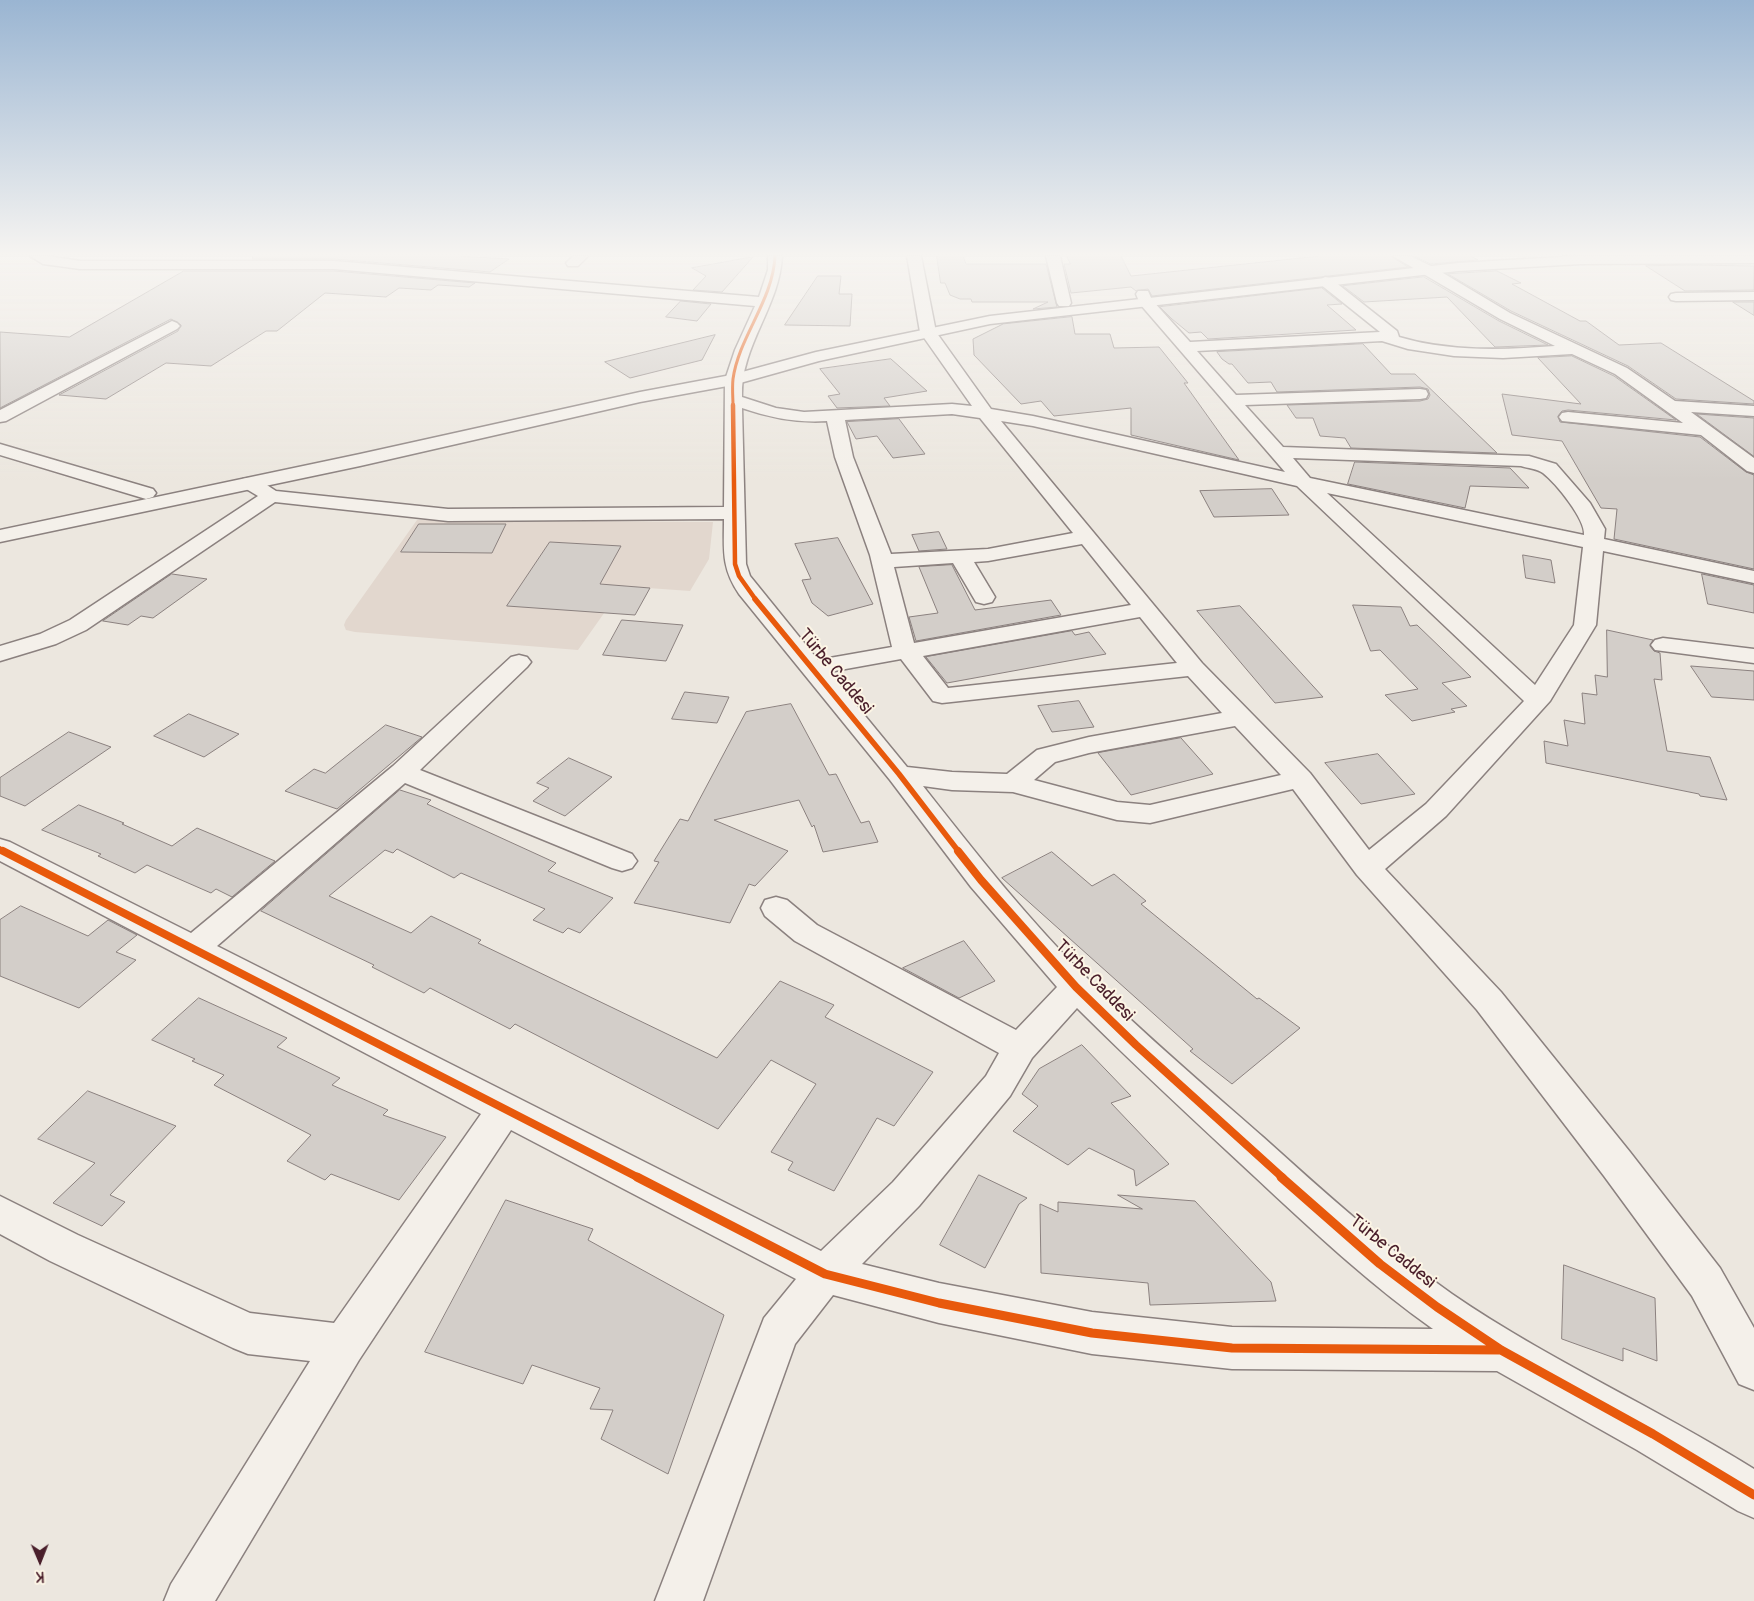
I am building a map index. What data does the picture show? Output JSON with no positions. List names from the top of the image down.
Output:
{
  "streets": {
    "street": ["Türbe Caddesi"]
  },
  "north": "bottom"
}
